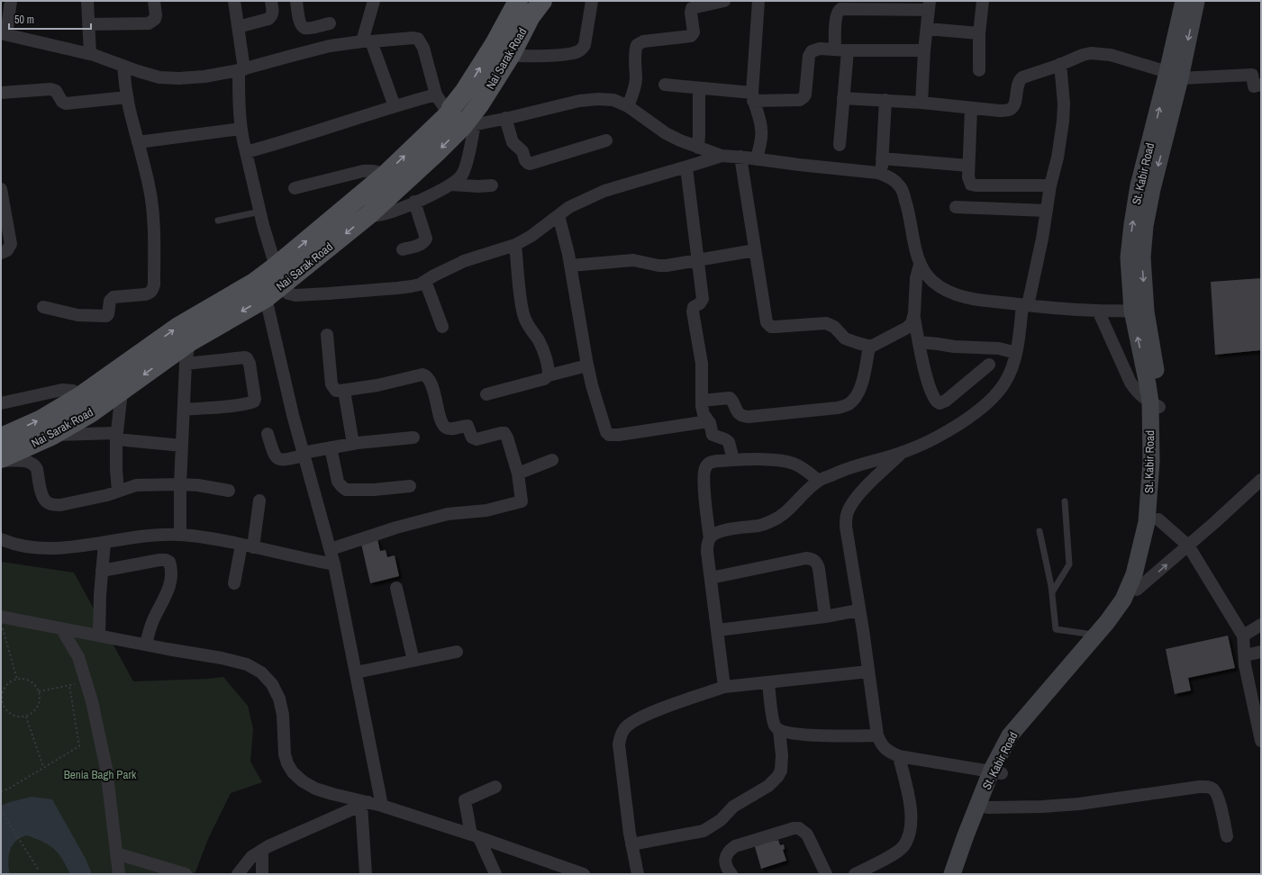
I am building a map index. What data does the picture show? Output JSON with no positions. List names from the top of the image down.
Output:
{
  "streets": {
    "main road": ["Nai Sarak Road", "St. Kabir Road"]
  },
  "parks": ["Benia Bagh Park"],
  "scale_bar": "50 m"
}
